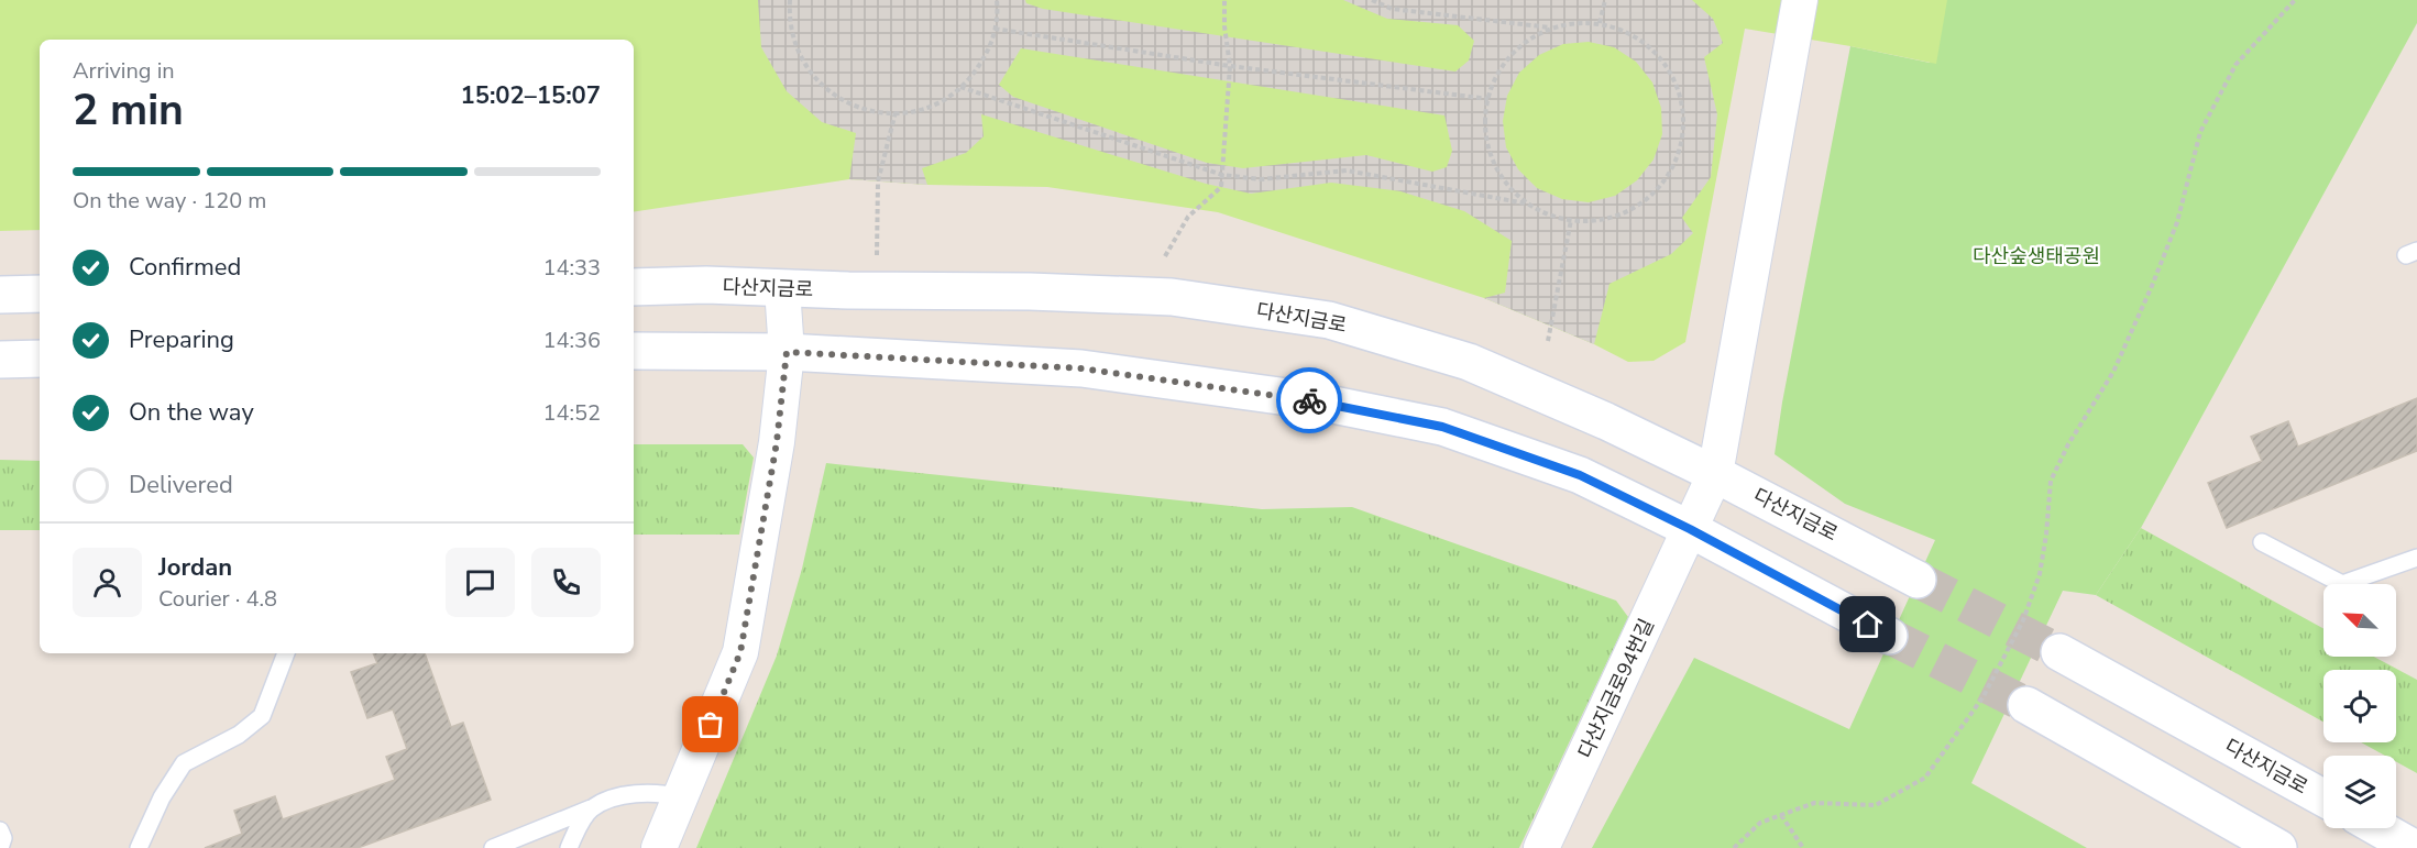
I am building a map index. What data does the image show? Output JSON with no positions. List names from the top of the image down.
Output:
{
  "streets": {
    "street": ["다산지금로", "다산지금로94번길"]
  },
  "crossings": [
    ["다산지금로", "다산지금로94번길"]
  ],
  "parks": ["다산숲생태공원"],
  "north": "top left",
  "page": {
    "heading": ["2 min", "Arriving in", "15:02–15:07"],
    "panel": ["Jordan", "Courier · 4.8"],
    "bar": "On the way · 120 m",
    "list": [
      ["Confirmed", "14:33"],
      ["Preparing", "14:36"],
      ["On the way", "14:52"],
      "Delivered"
    ]
  }
}
